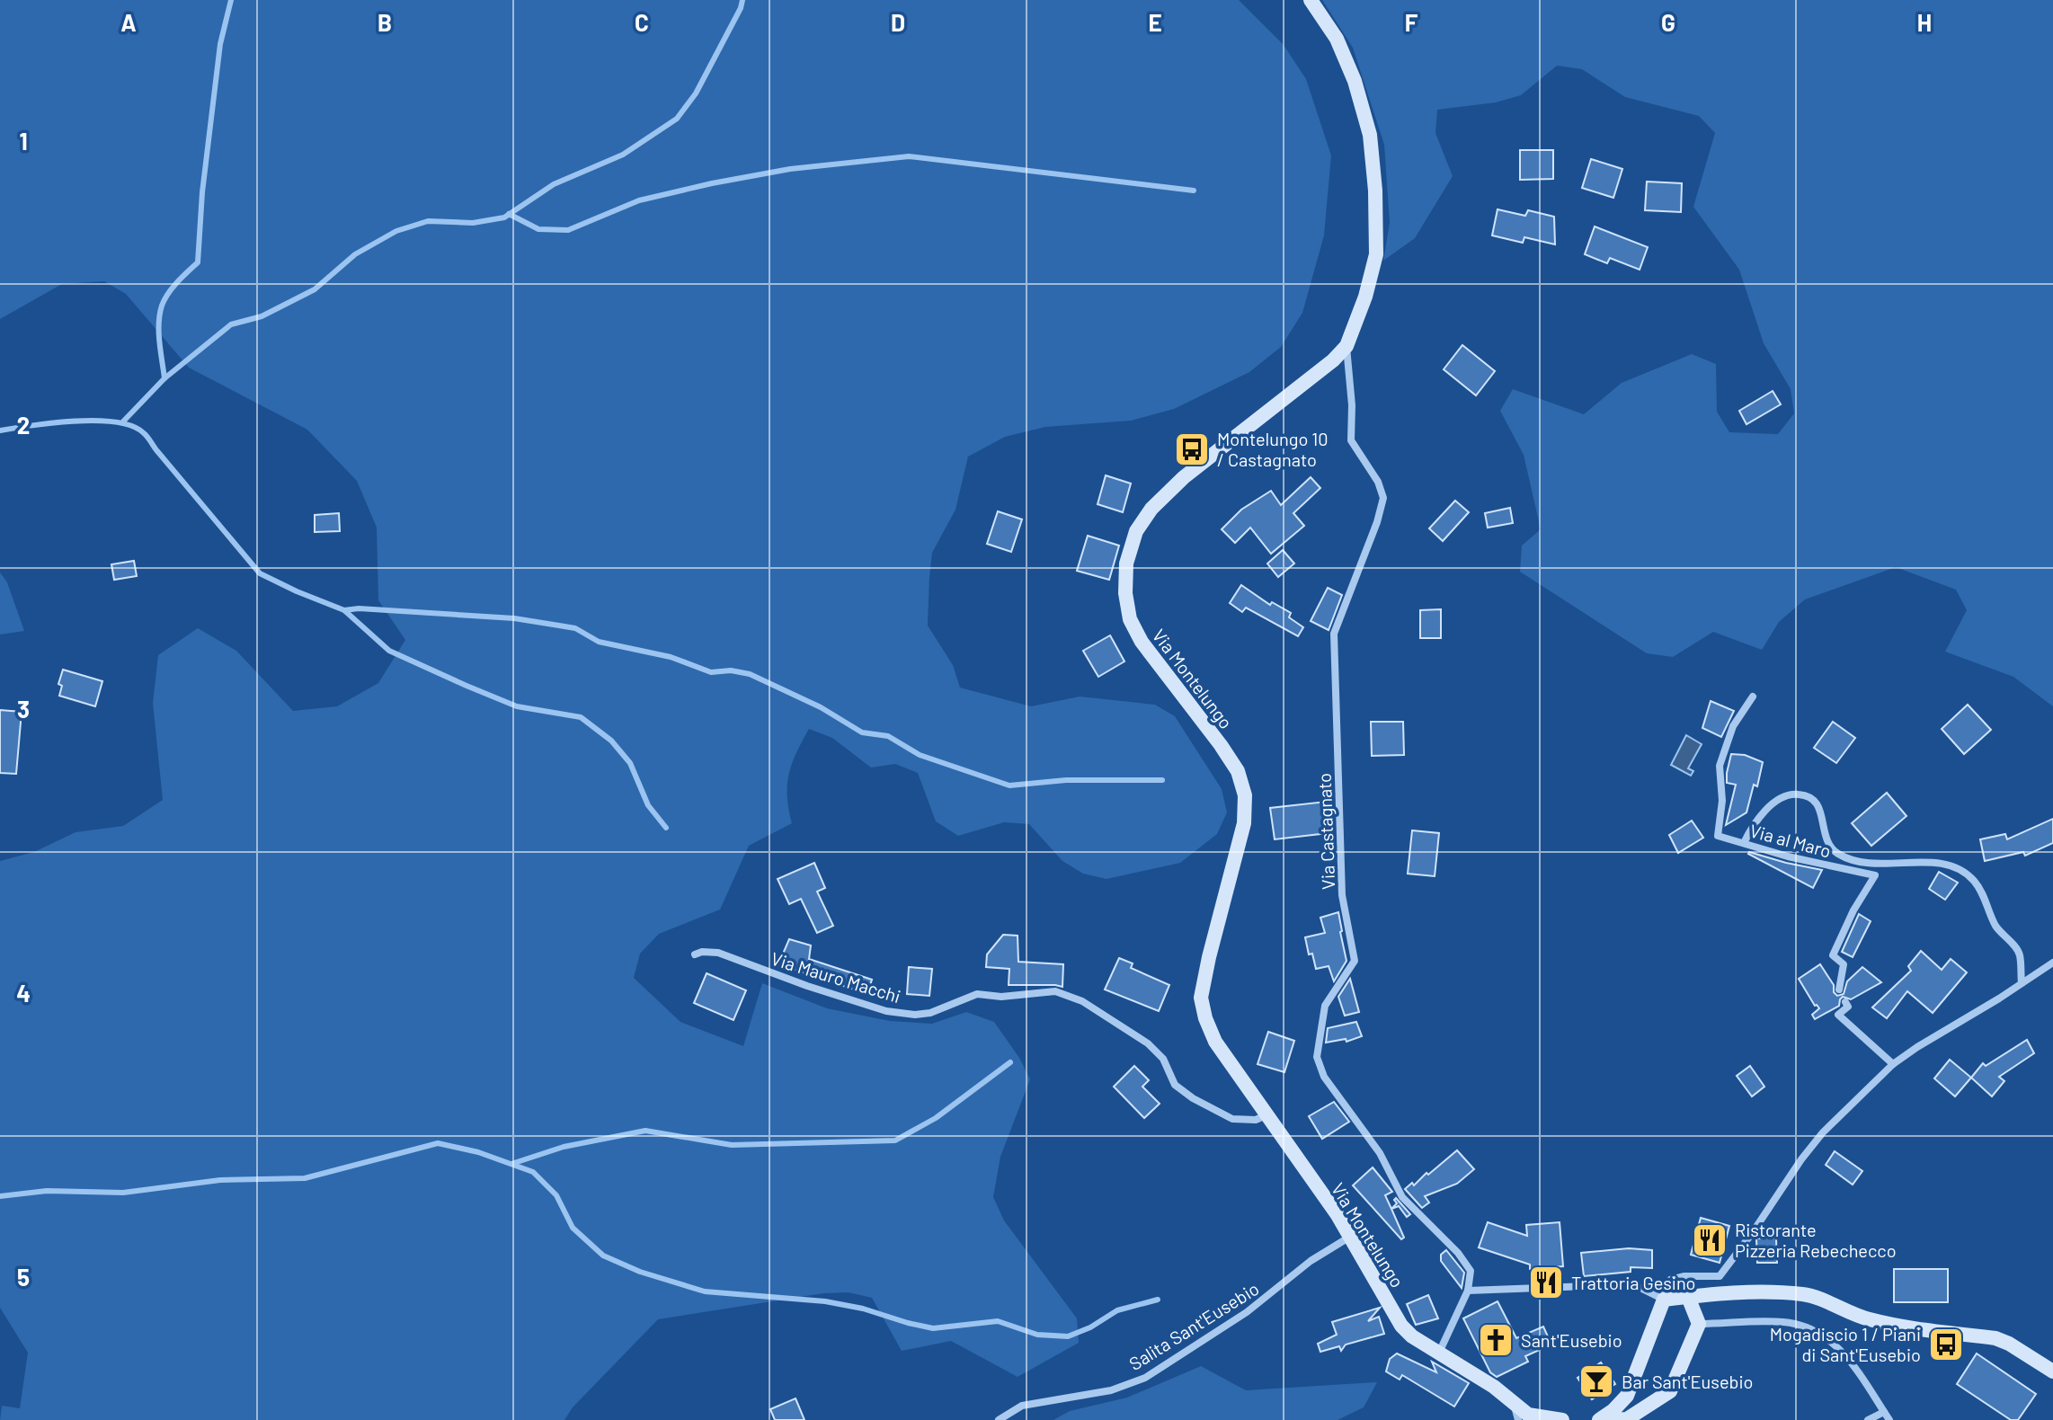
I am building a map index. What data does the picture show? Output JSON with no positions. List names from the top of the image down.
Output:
{
  "streets": {
    "street": [
      "Via Montelungo",
      "Via Castagnato",
      "Via al Maro",
      "Via Mauro Macchi",
      "Salita Sant'Eusebio"
    ]
  },
  "crossings": [
    ["Via Montelungo", "Via Castagnato"],
    ["Via Montelungo", "Via Mauro Macchi"],
    ["Via Montelungo", "Salita Sant'Eusebio"]
  ],
  "places": {
    "bus stop": ["Montelungo 10 / Castagnato", "Mogadiscio 1 / Piani di Sant'Eusebio"],
    "restaurant": ["Ristorante Pizzeria Rebechecco", "Trattoria Gesino"],
    "church": ["Sant'Eusebio"],
    "bar": ["Bar Sant'Eusebio"]
  },
  "grid": {
    "columns": [
      "A",
      "B",
      "C",
      "D",
      "E",
      "F",
      "G",
      "H"
    ],
    "rows": [
      "1",
      "2",
      "3",
      "4",
      "5"
    ]
  }
}
